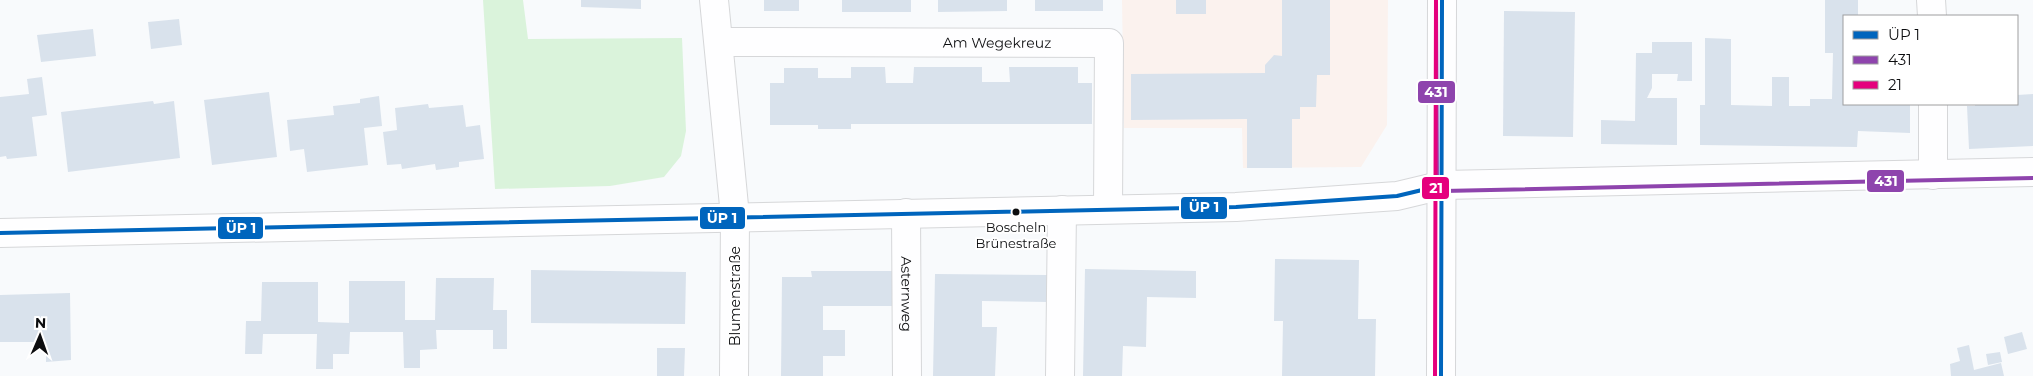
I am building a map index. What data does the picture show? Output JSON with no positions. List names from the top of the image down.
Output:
{
  "streets": {
    "street": ["Am Wegekreuz", "Asternweg", "Blumenstraße"]
  },
  "crossings": [
    ["Am Wegekreuz", "Blumenstraße"]
  ],
  "places": ["Boscheln Brünestraße"],
  "lines": ["transit line 431", "transit line 21"],
  "legend": ["ÜP 1", "431", "21"],
  "north": "top"
}
